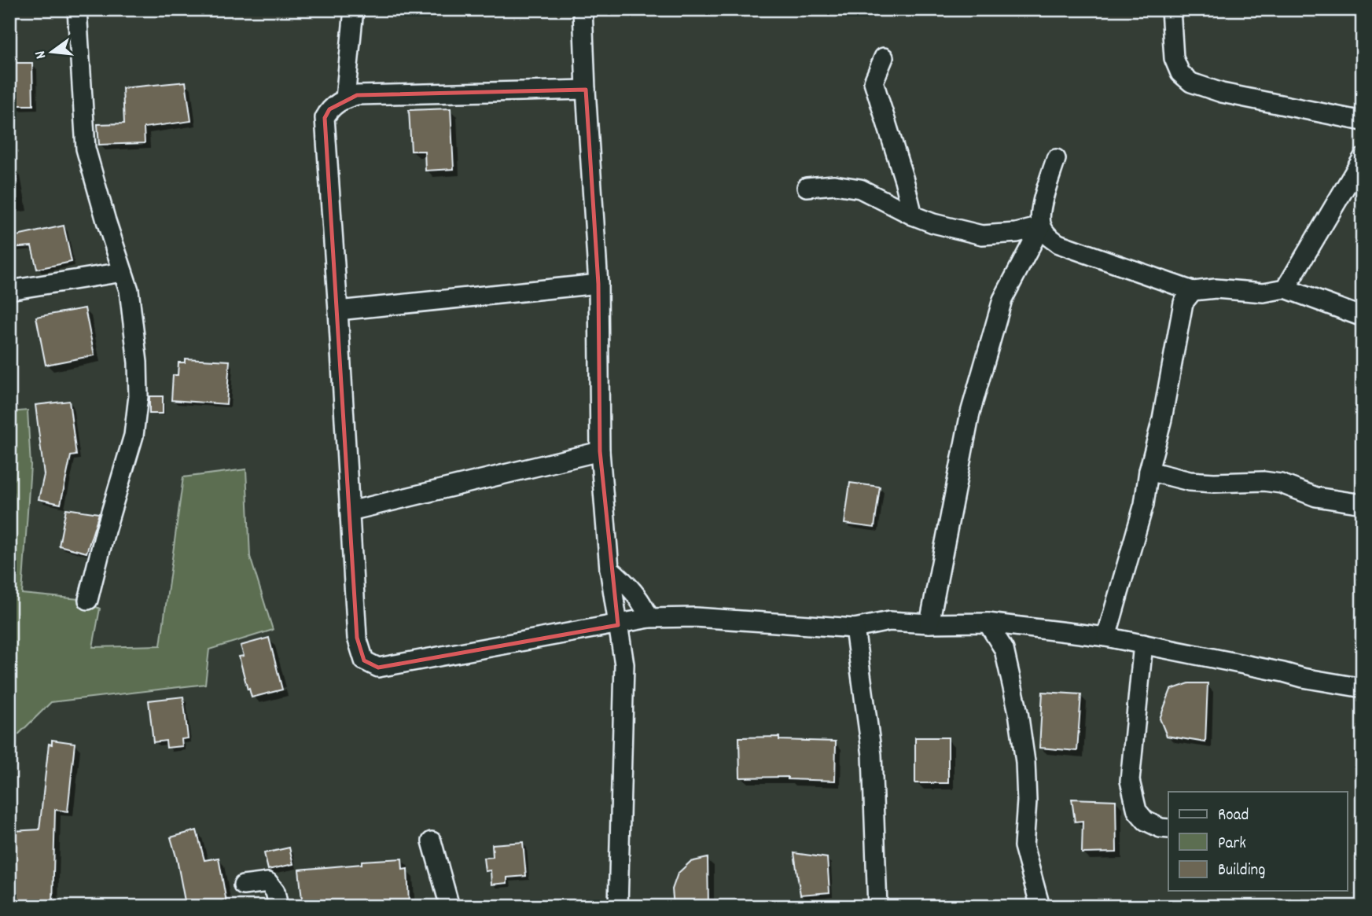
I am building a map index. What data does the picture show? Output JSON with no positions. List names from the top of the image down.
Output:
{
  "legend": ["Road", "Park", "Building"],
  "north": "left"
}
